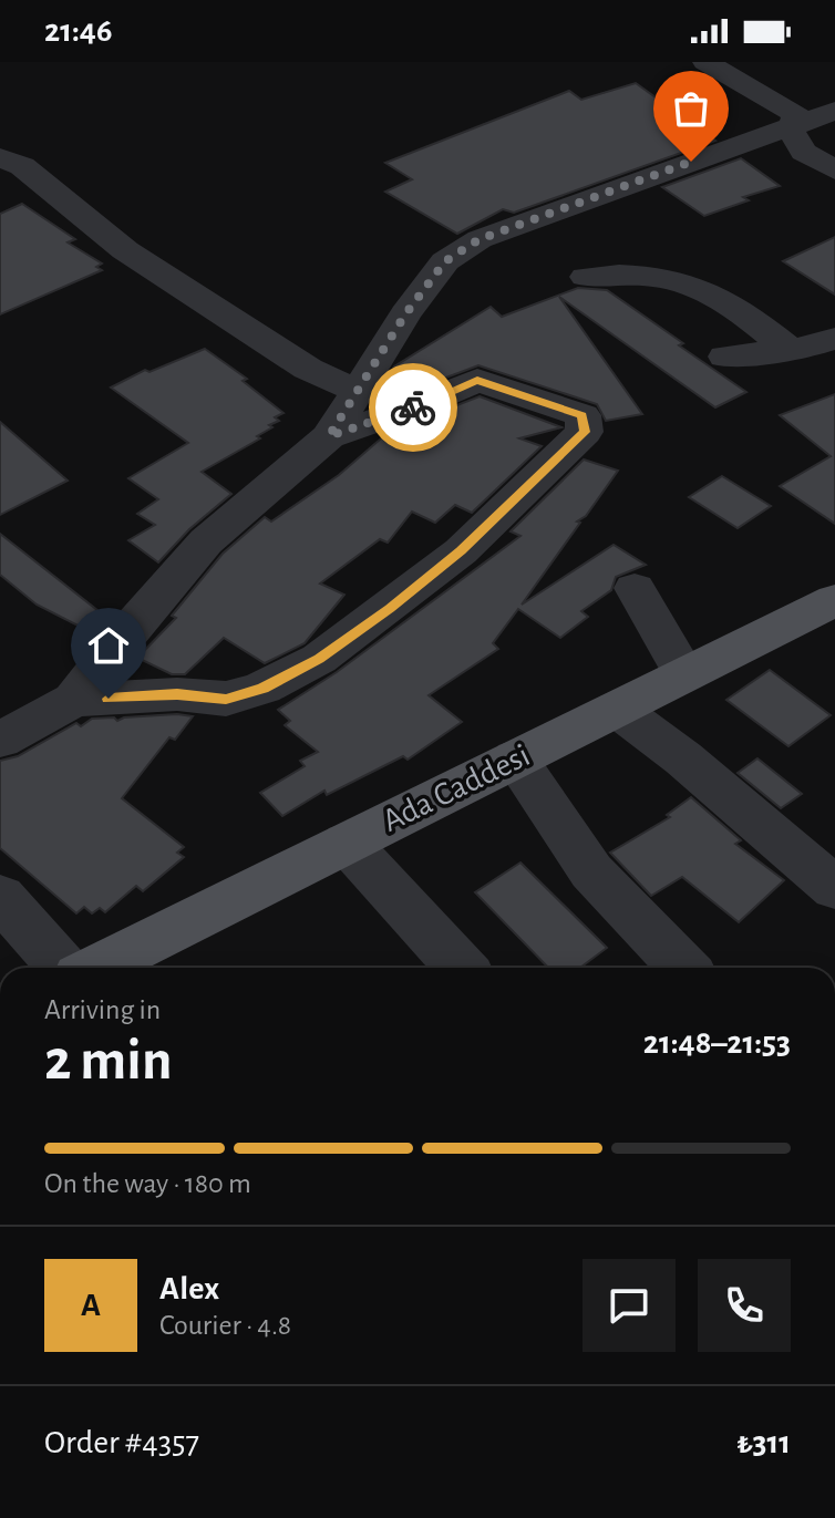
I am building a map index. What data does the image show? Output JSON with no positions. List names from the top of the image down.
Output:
{
  "streets": {
    "main road": ["Ada Caddesi"]
  },
  "page": {
    "status": "21:46",
    "heading": ["2 min", "Arriving in", "21:48–21:53"],
    "panel": [
      "Alex",
      "Courier · 4.8",
      "Order #4357",
      "₺311"
    ],
    "bar": "On the way · 180 m",
    "round": "A"
  }
}
